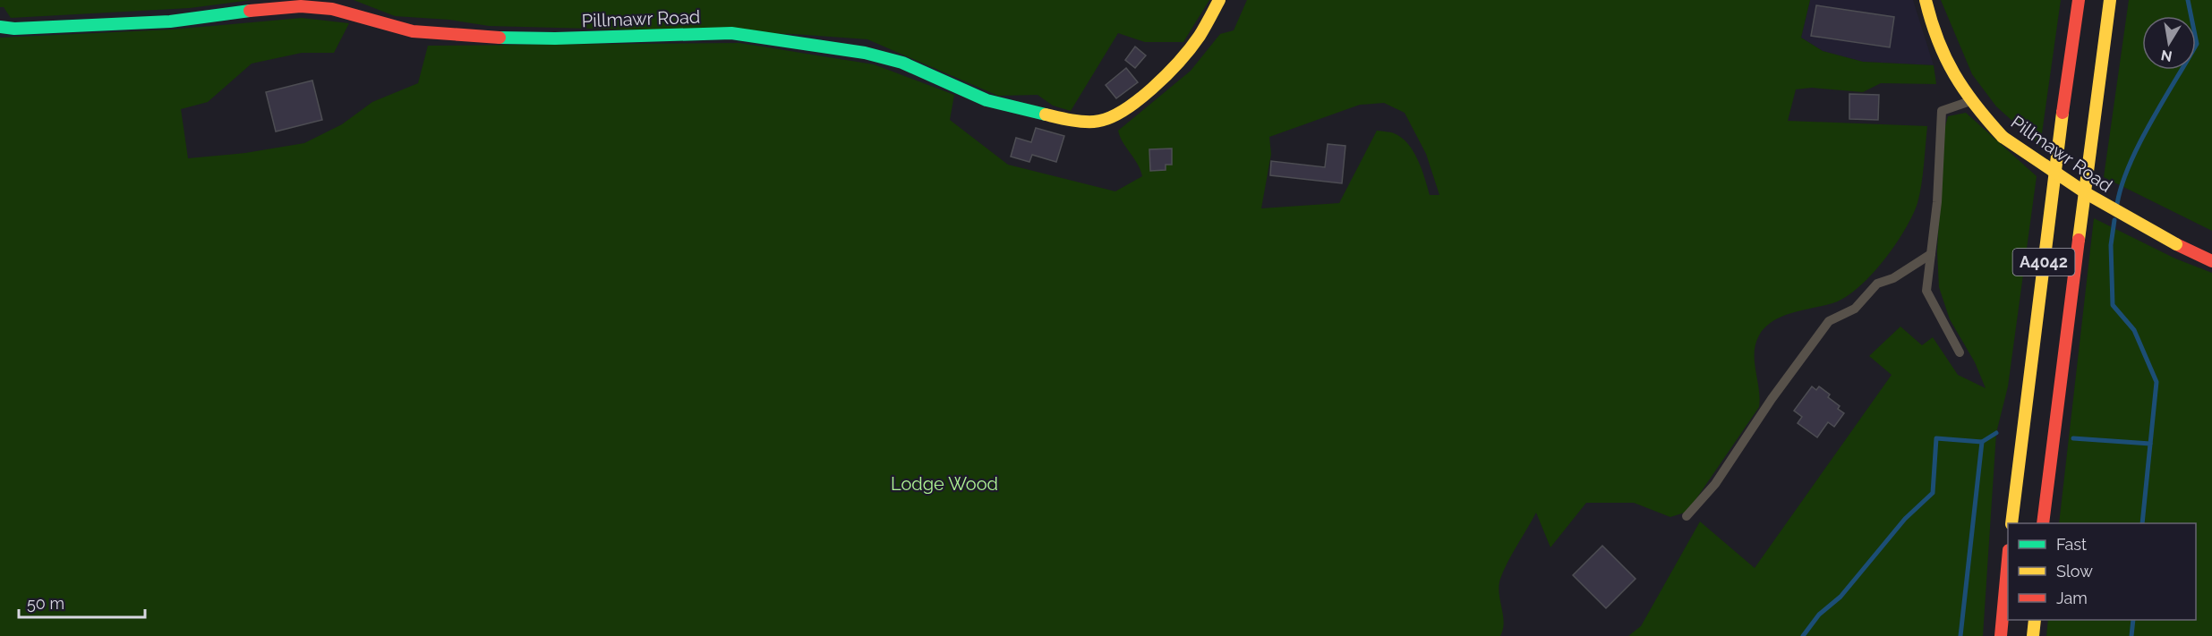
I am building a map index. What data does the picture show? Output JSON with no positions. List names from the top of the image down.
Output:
{
  "streets": {
    "main road": ["Pillmawr Road", "A4042"]
  },
  "parks": ["Lodge Wood"],
  "legend": ["Fast", "Slow", "Jam"],
  "scale_bar": "50 m",
  "north": "bottom"
}
